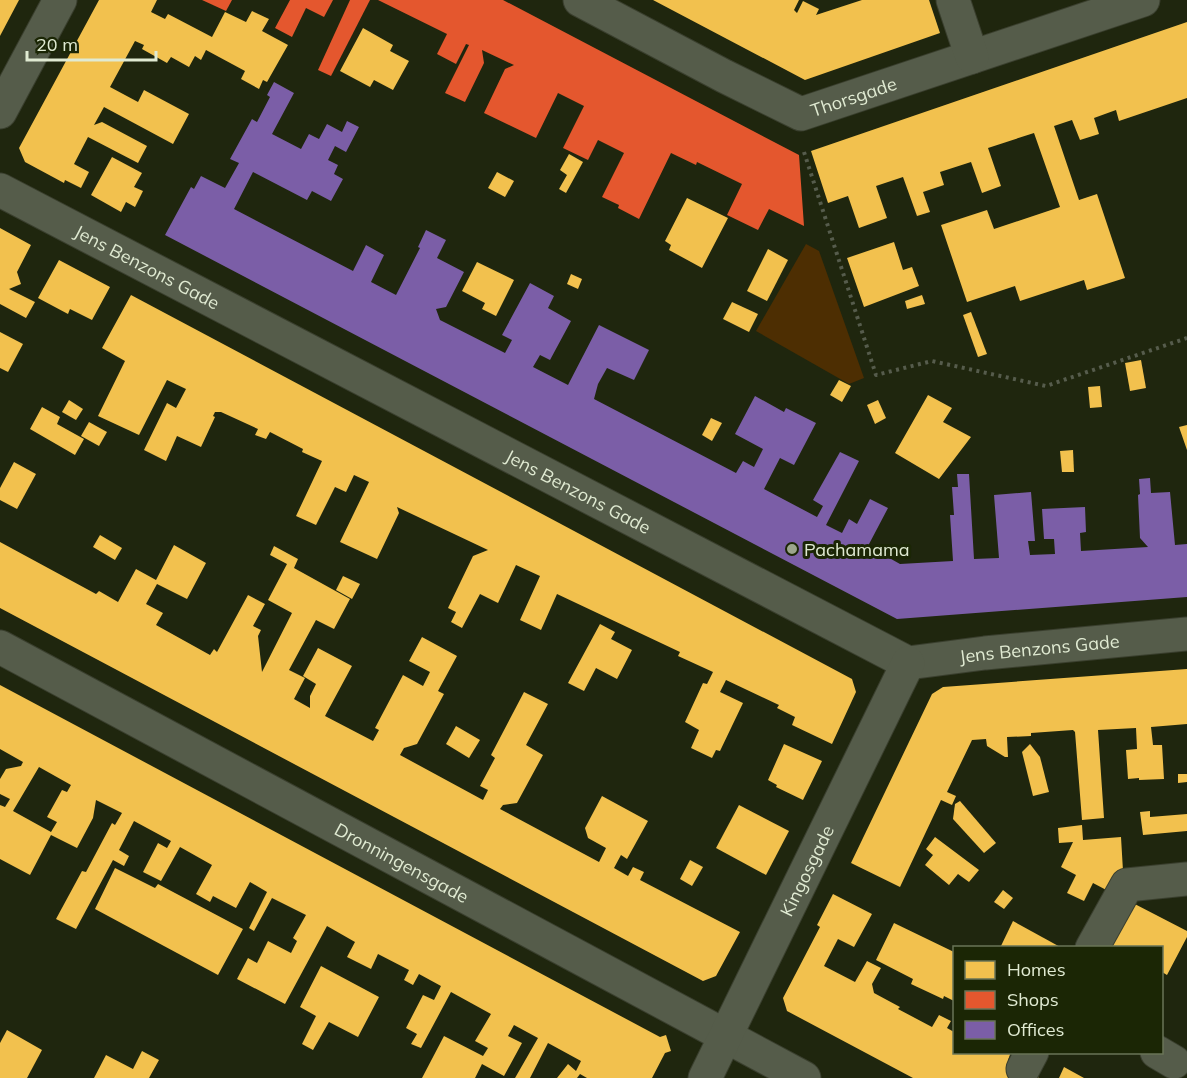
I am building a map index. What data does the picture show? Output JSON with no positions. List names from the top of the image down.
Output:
{
  "streets": {
    "street": [
      "Thorsgade",
      "Jens Benzons Gade",
      "Dronningensgade",
      "Kingosgade"
    ]
  },
  "crossings": [
    ["Jens Benzons Gade", "Kingosgade"],
    ["Dronningensgade", "Kingosgade"]
  ],
  "places": ["Pachamama"],
  "legend": ["Homes", "Shops", "Offices"],
  "scale_bar": "20 m"
}
